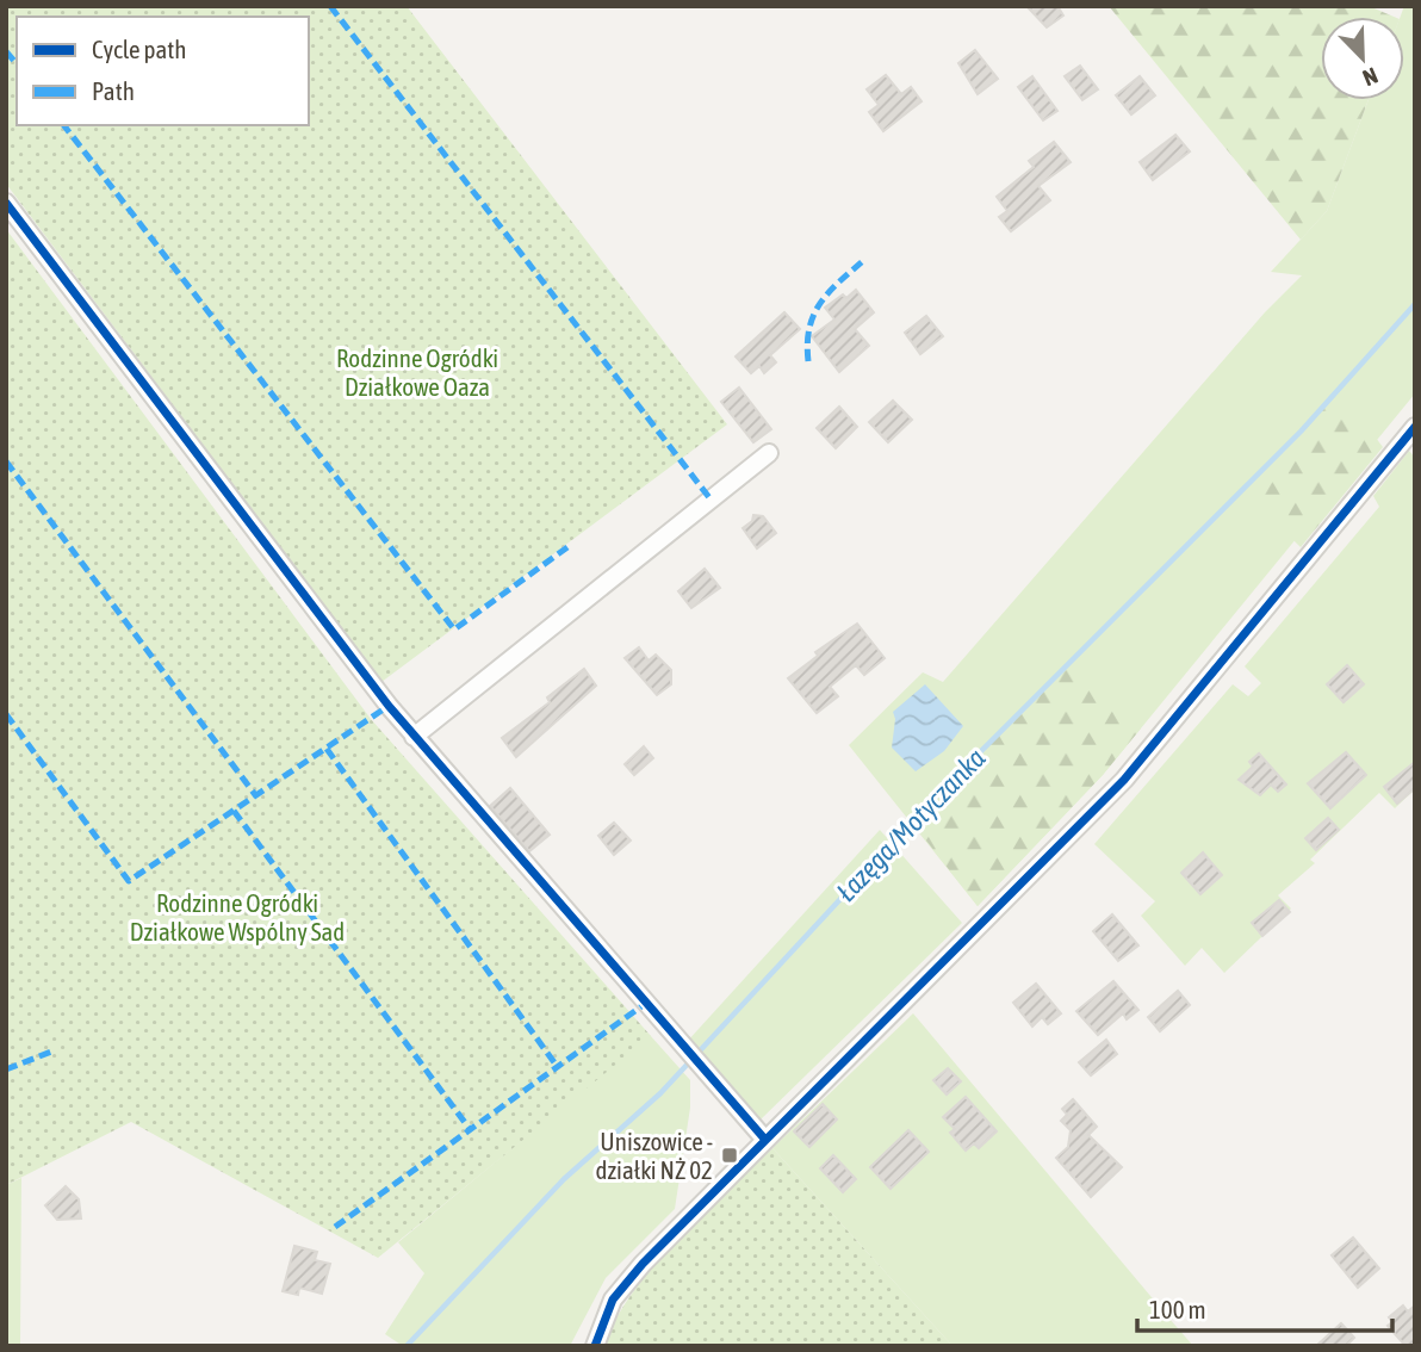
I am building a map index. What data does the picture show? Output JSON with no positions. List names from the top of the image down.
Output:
{
  "water": ["Łazęga/Motyczanka"],
  "parks": ["Rodzinne Ogródki Działkowe Oaza", "Rodzinne Ogródki Działkowe Wspólny Sad"],
  "places": {
    "transit": ["Uniszowice - działki NŻ 02"]
  },
  "legend": ["Cycle path", "Path"],
  "scale_bar": "100 m",
  "north": "bottom right"
}
